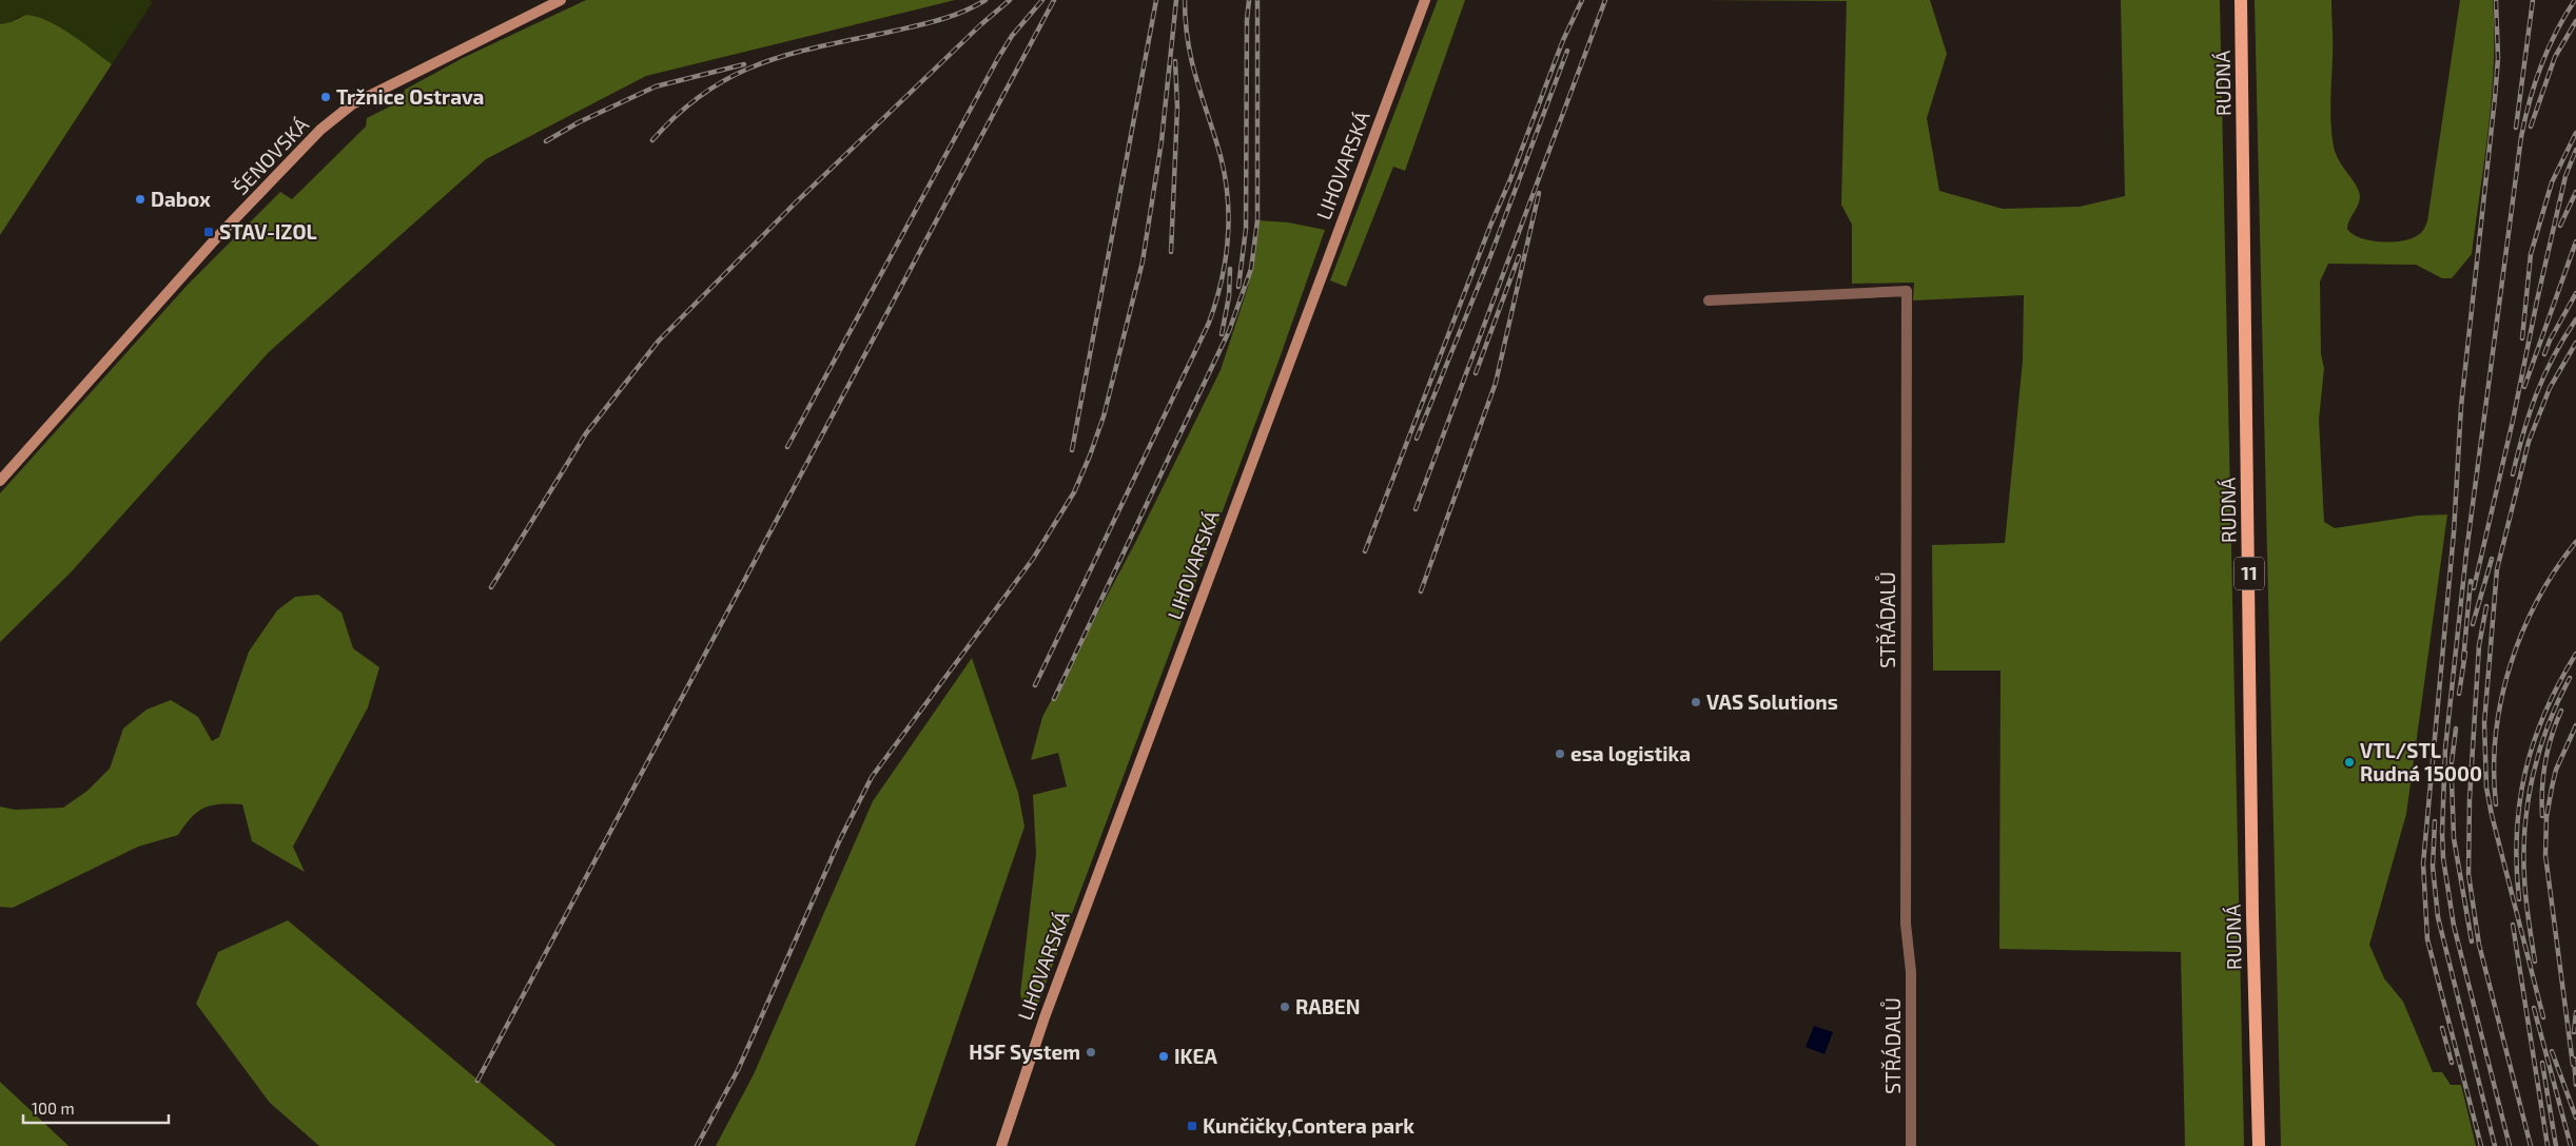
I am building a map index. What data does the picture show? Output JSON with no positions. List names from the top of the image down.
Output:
{
  "streets": {
    "main road": ["RUDNÁ", "11"],
    "street": ["ŠENOVSKÁ", "LIHOVARSKÁ", "STŘÁDALŮ"]
  },
  "places": {
    "other": [
      "Tržnice Ostrava",
      "Dabox",
      "VAS Solutions",
      "esa logistika",
      "VTL/STL Rudná 15000",
      "RABEN",
      "HSF System",
      "IKEA"
    ],
    "transit": ["STAV-IZOL", "Kunčičky,Contera park"]
  },
  "scale_bar": "100 m"
}
